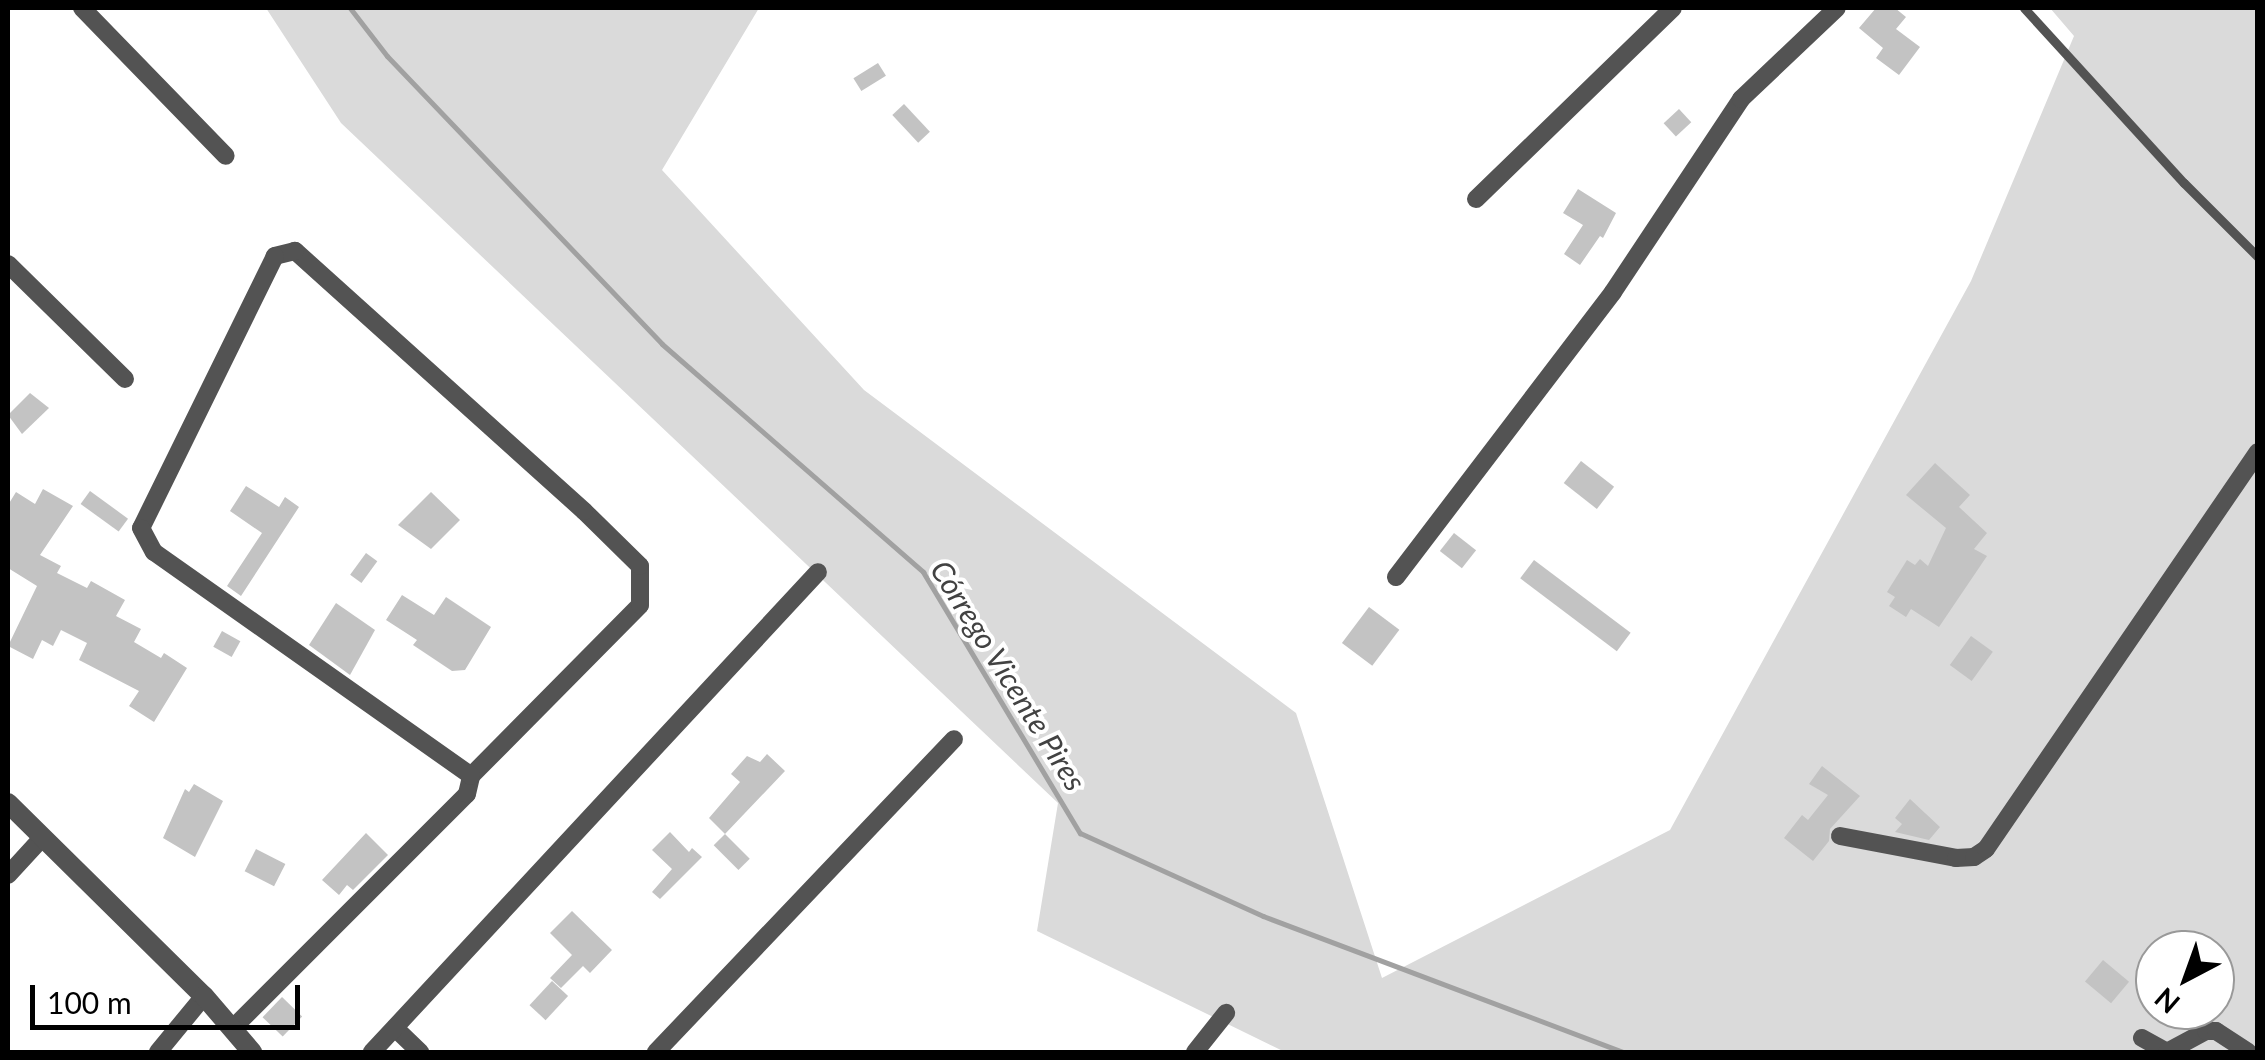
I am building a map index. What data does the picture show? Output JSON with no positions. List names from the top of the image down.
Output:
{
  "water": ["Córrego Vicente Pires"],
  "scale_bar": "100 m",
  "north": "bottom left"
}
